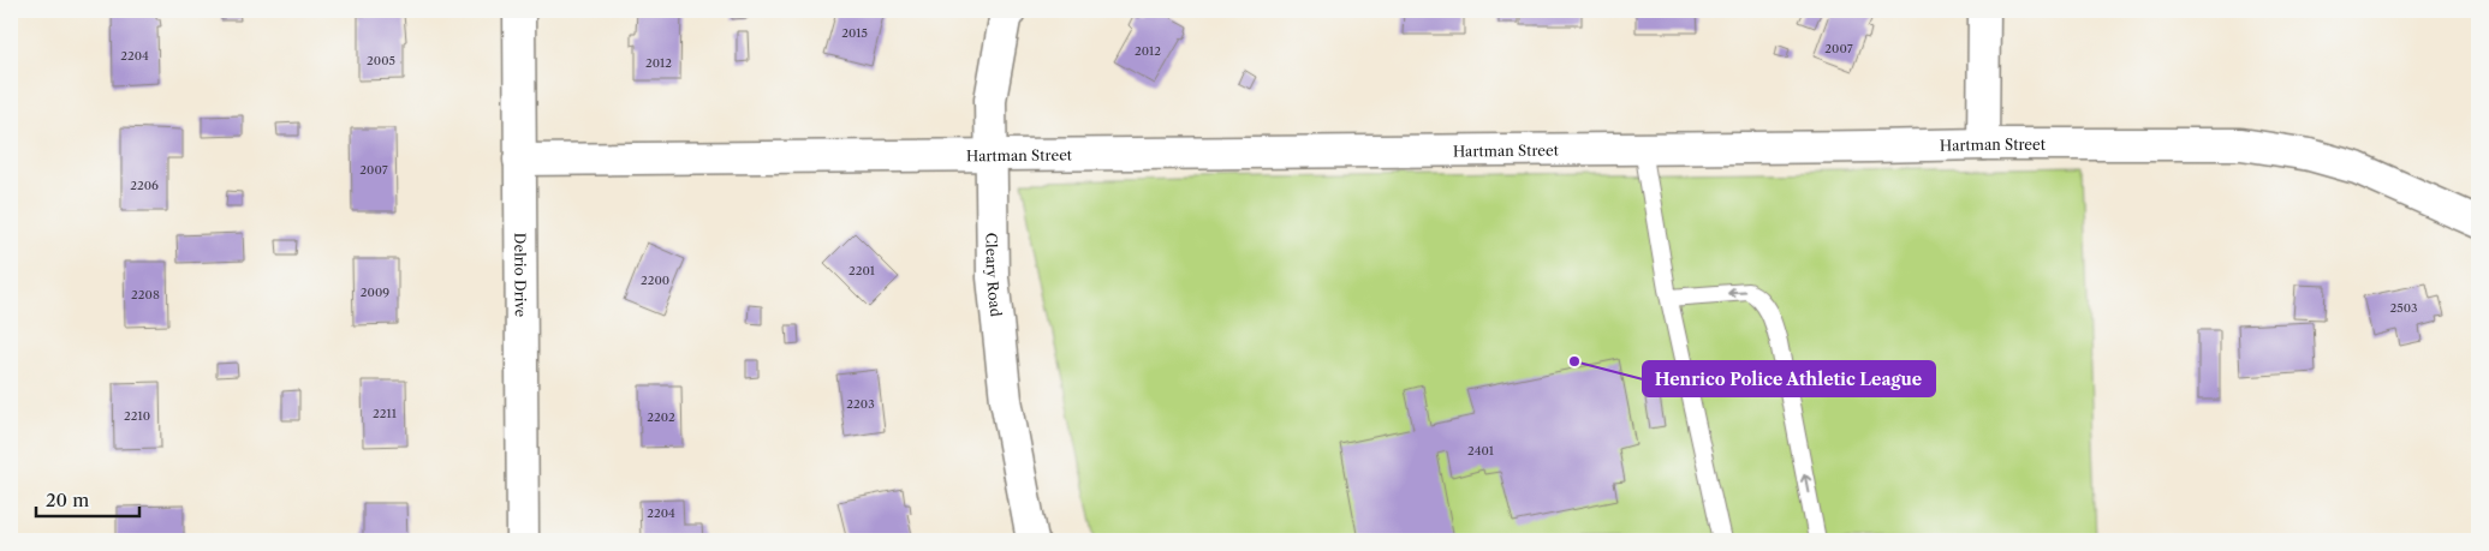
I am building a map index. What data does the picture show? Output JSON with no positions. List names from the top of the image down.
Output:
{
  "streets": {
    "street": ["Hartman Street", "Delrio Drive", "Cleary Road"]
  },
  "crossings": [
    ["Hartman Street", "Delrio Drive"],
    ["Hartman Street", "Cleary Road"]
  ],
  "places": ["Henrico Police Athletic League"],
  "house_numbers": [
    "2015",
    "2007",
    "2012",
    "2204",
    "2005",
    "2012",
    "2007",
    "2206",
    "2201",
    "2200",
    "2009",
    "2208",
    "2503",
    "2203",
    "2211",
    "2210",
    "2202",
    "2401",
    "2204"
  ],
  "scale_bar": "20 m"
}
